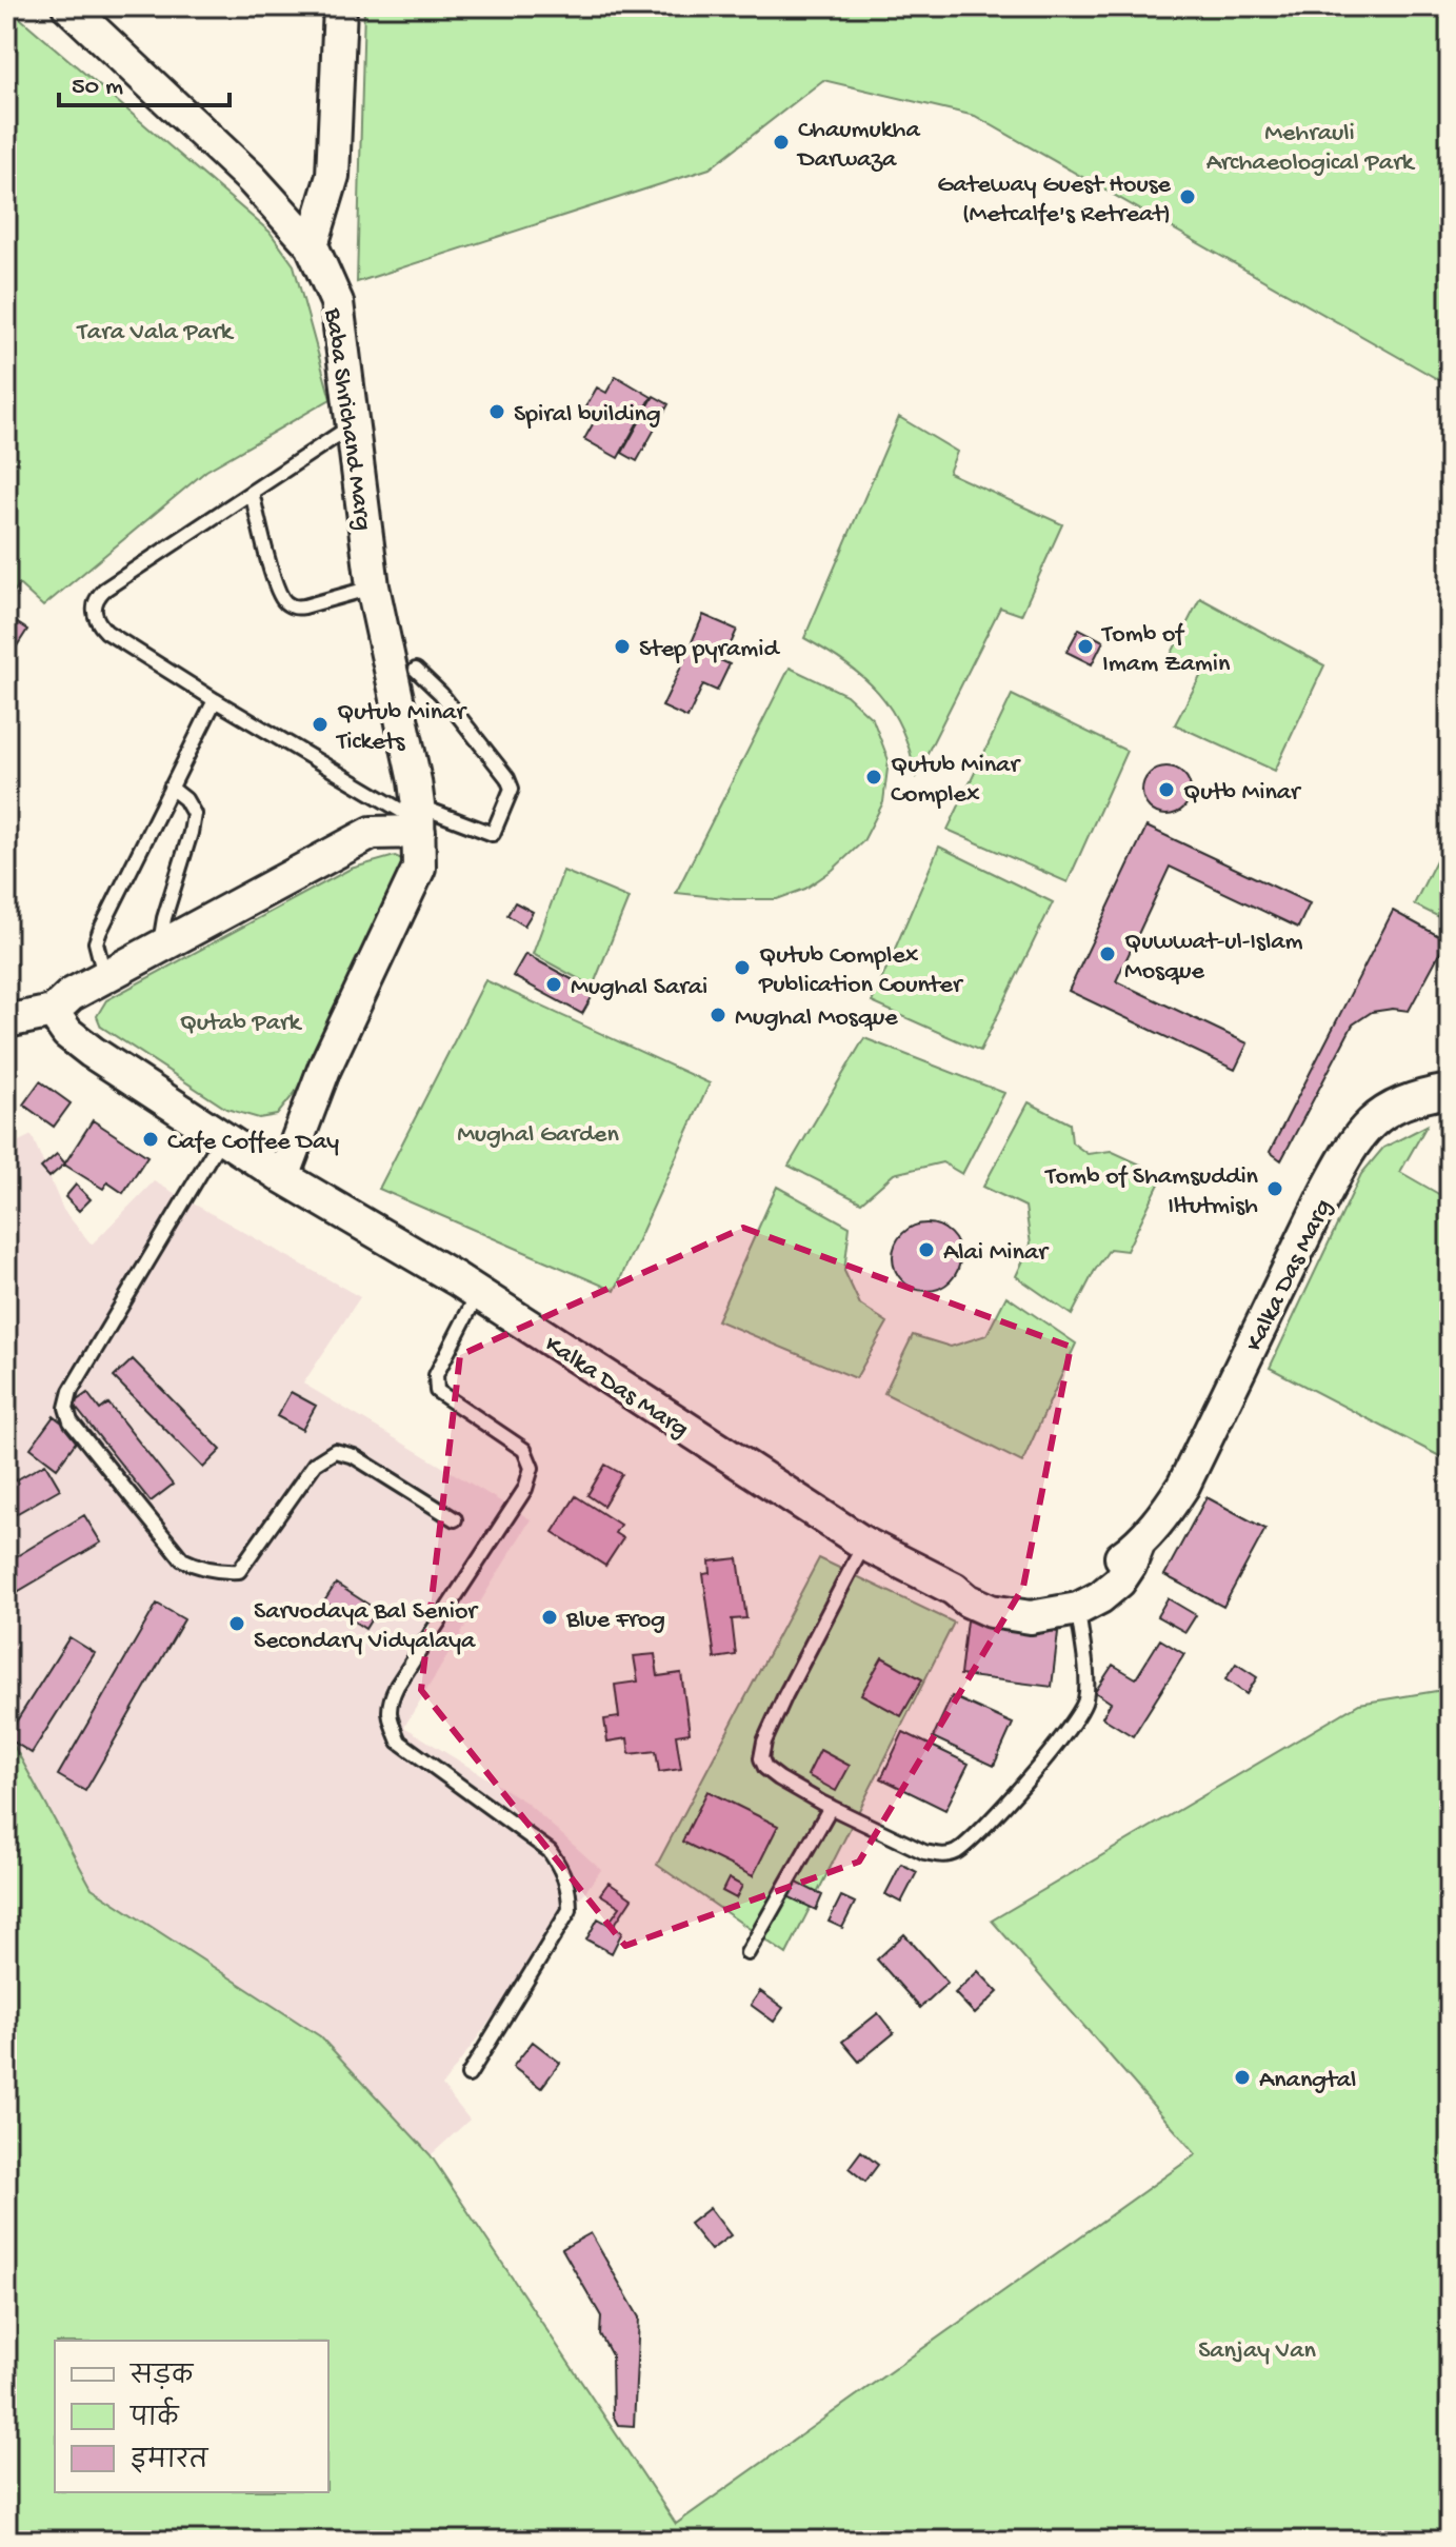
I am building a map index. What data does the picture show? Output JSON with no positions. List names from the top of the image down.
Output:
{
  "streets": {
    "street": ["Baba Shrichand Marg", "Kalka Das Marg"]
  },
  "crossings": [
    ["Baba Shrichand Marg", "Kalka Das Marg"]
  ],
  "parks": [
    "Mehrauli Archaeological Park",
    "Tara Vala Park",
    "Qutab Park",
    "Mughal Garden",
    "Sanjay Van"
  ],
  "places": [
    "Chaumukha Darwaza",
    "Gateway Guest House (Metcalfe's Retreat)",
    "Spiral building",
    "Step pyramid",
    "Tomb of Imam Zamin",
    "Qutub Minar Tickets",
    "Qutub Minar Complex",
    "Qutb Minar",
    "Quwwat-ul-Islam Mosque",
    "Qutub Complex Publication Counter",
    "Mughal Sarai",
    "Mughal Mosque",
    "Cafe Coffee Day",
    "Tomb of Shamsuddin Iltutmish",
    "Alai Minar",
    "Blue Frog",
    "Sarvodaya Bal Senior Secondary Vidyalaya",
    "Anangtal"
  ],
  "legend": ["सड़क", "पार्क", "इमारत"],
  "scale_bar": "50 m"
}
